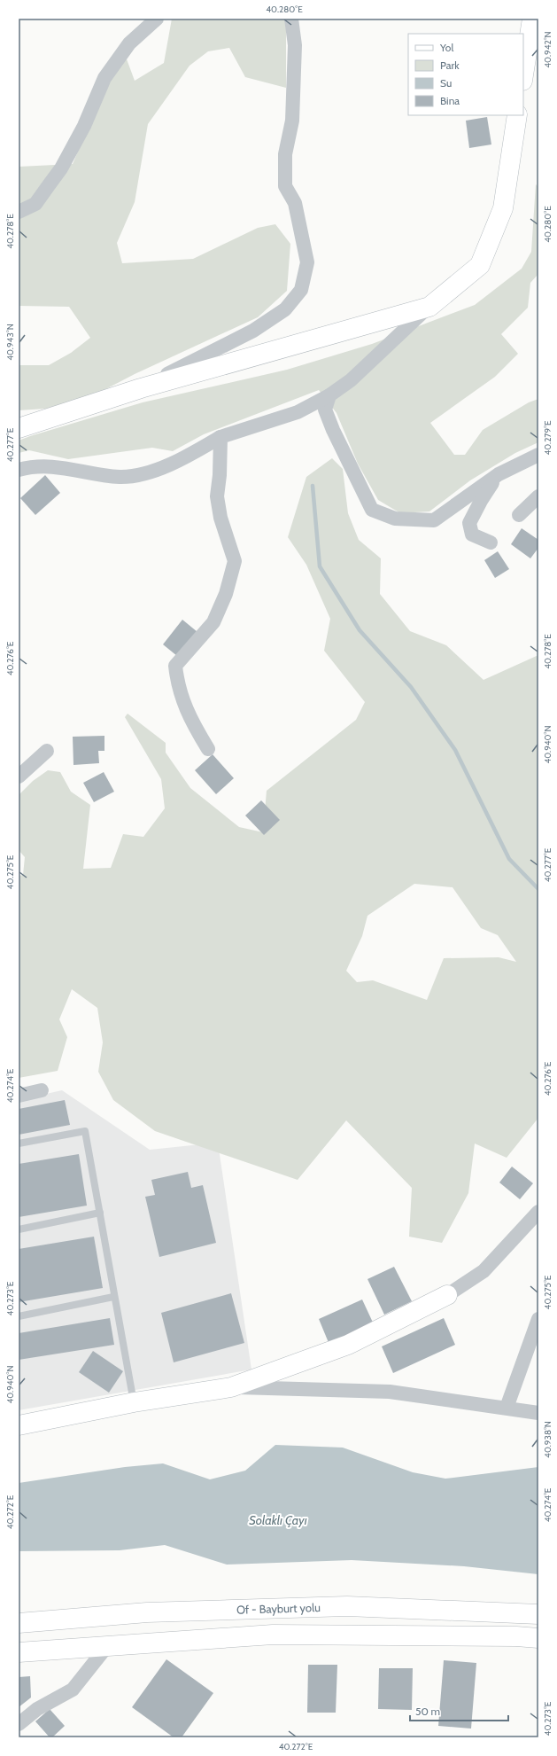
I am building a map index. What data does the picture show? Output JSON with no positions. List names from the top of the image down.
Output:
{
  "streets": {
    "main road": ["Of - Bayburt yolu"]
  },
  "water": ["Solaklı Çayı"],
  "legend": [
    "Yol",
    "Park",
    "Su",
    "Bina"
  ],
  "scale_bar": "50 m",
  "coordinates": [
    "40.280°E",
    "40.942°N",
    "40.278°E",
    "40.943°N",
    "40.279°E",
    "40.277°E",
    "40.276°E",
    "40.940°N",
    "40.275°E",
    "40.274°E",
    "40.273°E",
    "40.938°N",
    "40.272°E"
  ]
}
